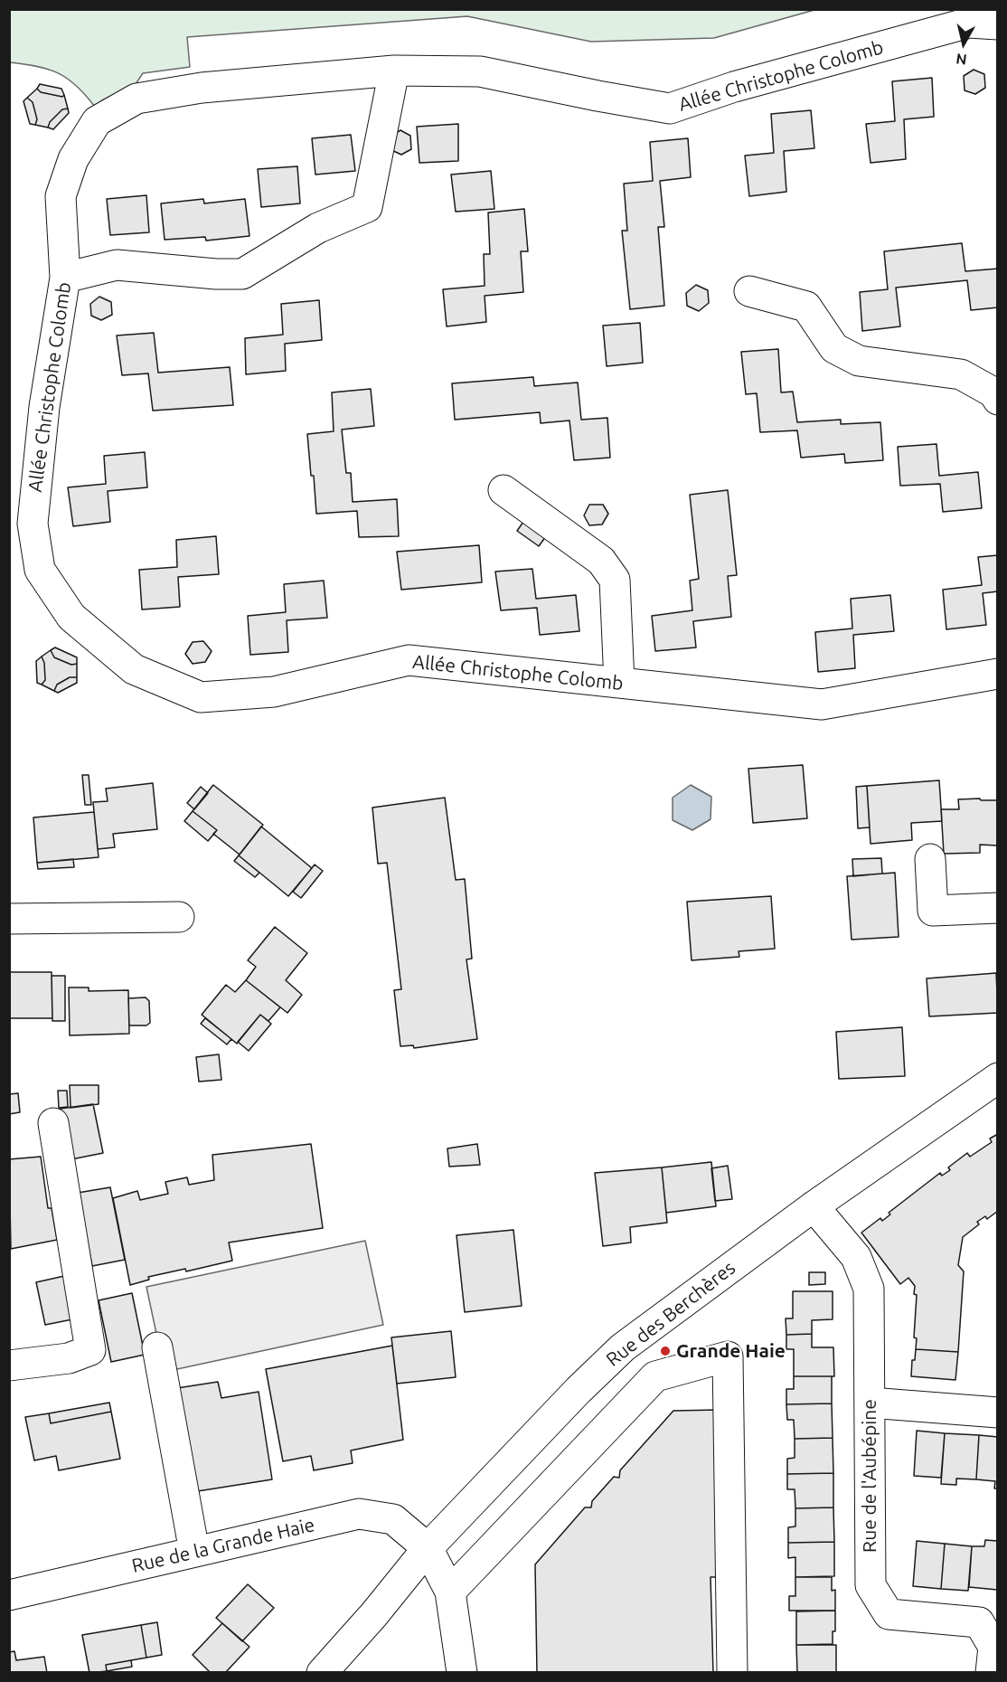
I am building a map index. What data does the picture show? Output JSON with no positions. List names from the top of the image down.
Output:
{
  "streets": {
    "street": [
      "Allée Christophe Colomb",
      "Rue des Berchères",
      "Rue de l'Aubépine",
      "Rue de la Grande Haie"
    ]
  },
  "crossings": [
    ["Rue des Berchères", "Rue de l'Aubépine"],
    ["Rue des Berchères", "Rue de la Grande Haie"]
  ],
  "places": ["Grande Haie"],
  "north": "bottom"
}
